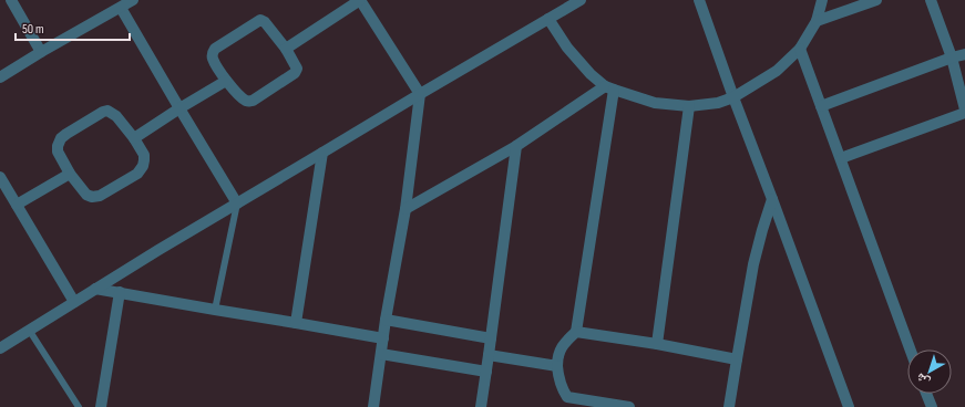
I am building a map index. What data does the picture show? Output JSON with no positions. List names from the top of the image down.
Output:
{
  "scale_bar": "50 m",
  "north": "bottom left"
}
